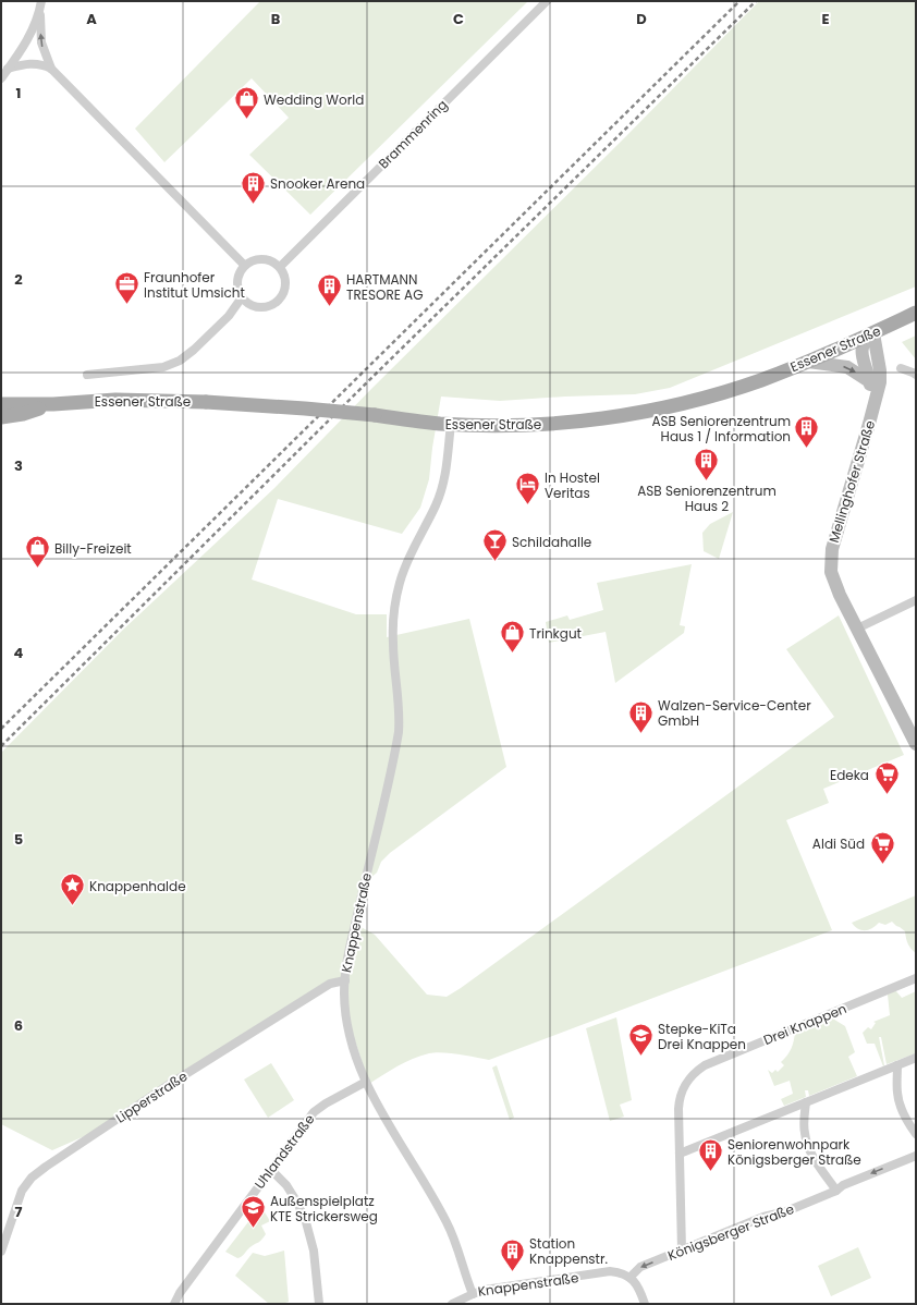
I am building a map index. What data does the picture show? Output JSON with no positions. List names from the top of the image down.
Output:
{
  "streets": {
    "main road": ["Essener Straße", "Mellinghofer Straße"],
    "street": [
      "Brammenring",
      "Knappenstraße",
      "Drei Knappen",
      "Lipperstraße",
      "Uhlandstraße",
      "Königsberger Straße"
    ]
  },
  "crossings": [
    ["Essener Straße", "Mellinghofer Straße"],
    ["Essener Straße", "Knappenstraße"],
    ["Knappenstraße", "Lipperstraße"],
    ["Knappenstraße", "Uhlandstraße"],
    ["Knappenstraße", "Königsberger Straße"],
    ["Drei Knappen", "Königsberger Straße"]
  ],
  "one_way": ["Königsberger Straße"],
  "places": {
    "shop": ["Wedding World", "Billy-Freizeit", "Trinkgut"],
    "building": [
      "Snooker Arena",
      "HARTMANN TRESORE AG",
      "ASB Seniorenzentrum Haus 1 / Information",
      "ASB Seniorenzentrum Haus 2",
      "Walzen-Service-Center GmbH",
      "Seniorenwohnpark Königsberger Straße",
      "Station Knappenstr."
    ],
    "office": ["Fraunhofer Institut Umsicht"],
    "hotel": ["In Hostel Veritas"],
    "bar": ["Schildahalle"],
    "supermarket": ["Edeka", "Aldi Süd"],
    "place": ["Knappenhalde"],
    "school or university": ["Stepke-KiTa Drei Knappen", "Außenspielplatz KTE Strickersweg"]
  },
  "grid": {
    "columns": [
      "A",
      "B",
      "C",
      "D",
      "E"
    ],
    "rows": [
      "1",
      "2",
      "3",
      "4",
      "5",
      "6",
      "7"
    ]
  }
}
